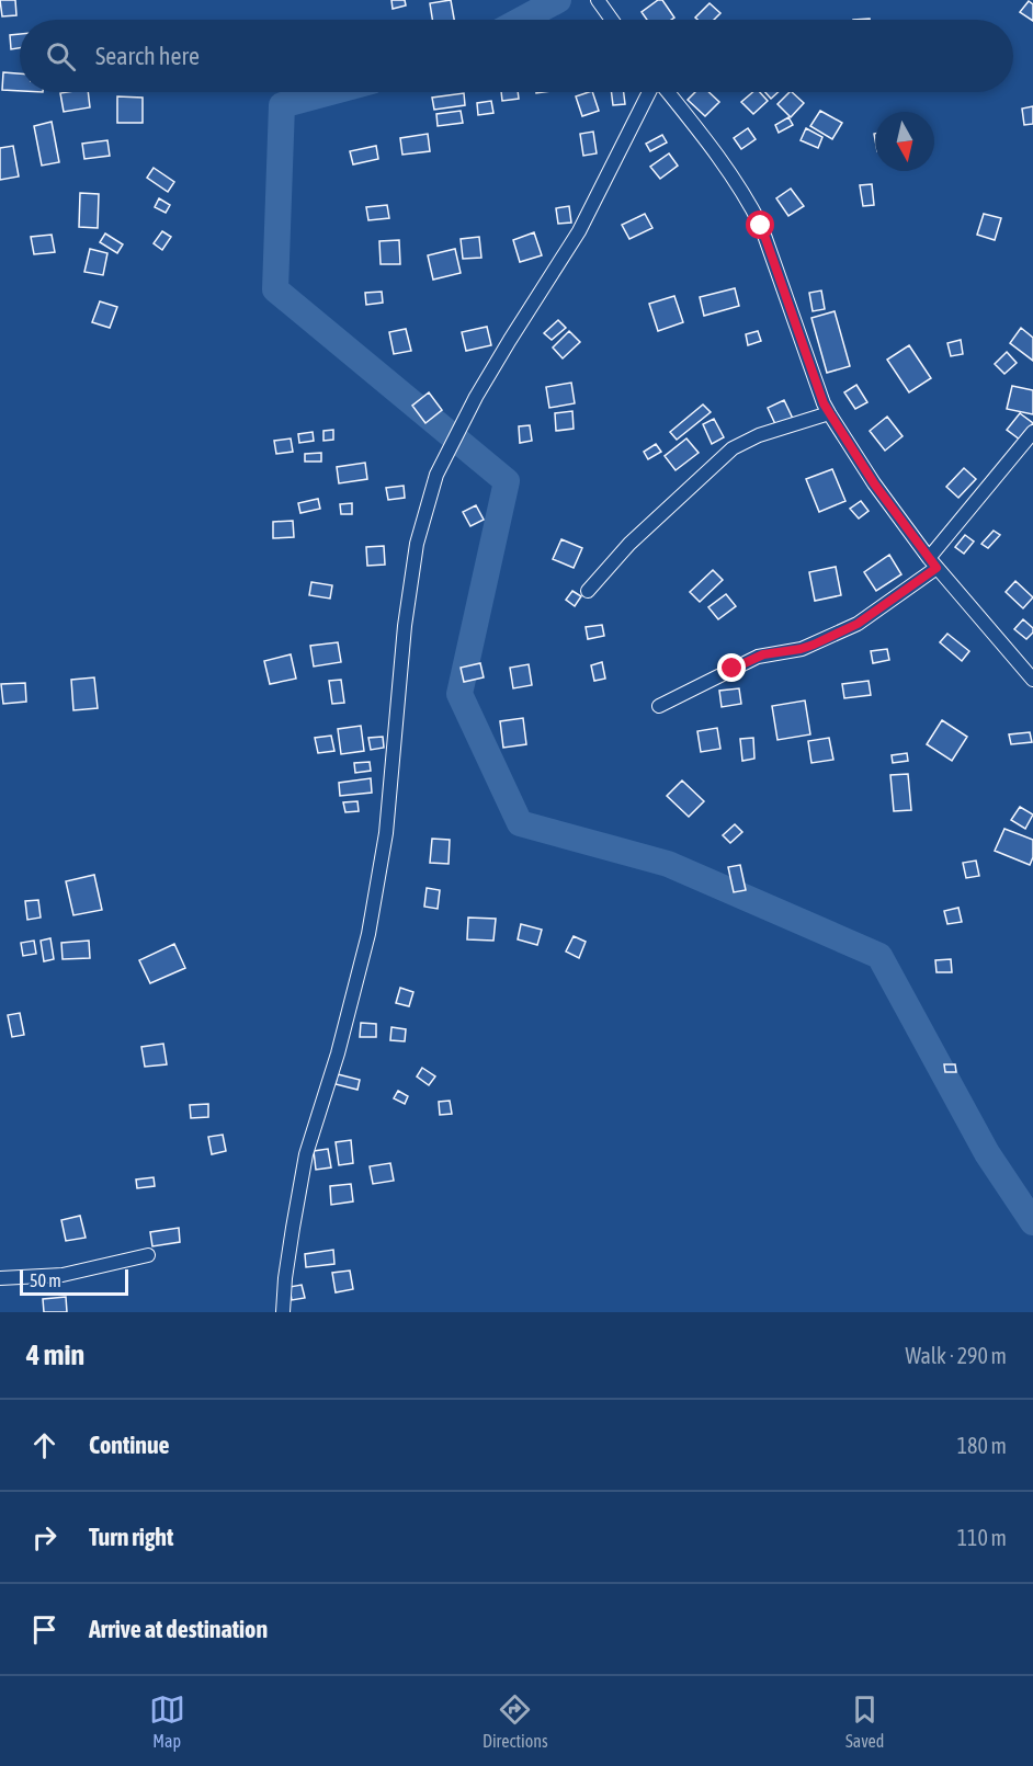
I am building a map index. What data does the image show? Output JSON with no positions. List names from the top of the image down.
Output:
{
  "scale_bar": "50 m",
  "north": "bottom",
  "page": {
    "search": "Search here",
    "scale": "50 m",
    "heading": ["4 min", "Walk · 290 m"],
    "list": [
      ["Continue", "180 m"],
      ["Turn right", "110 m"],
      "Arrive at destination"
    ],
    "nav": ["Map", "Directions", "Saved"]
  }
}
